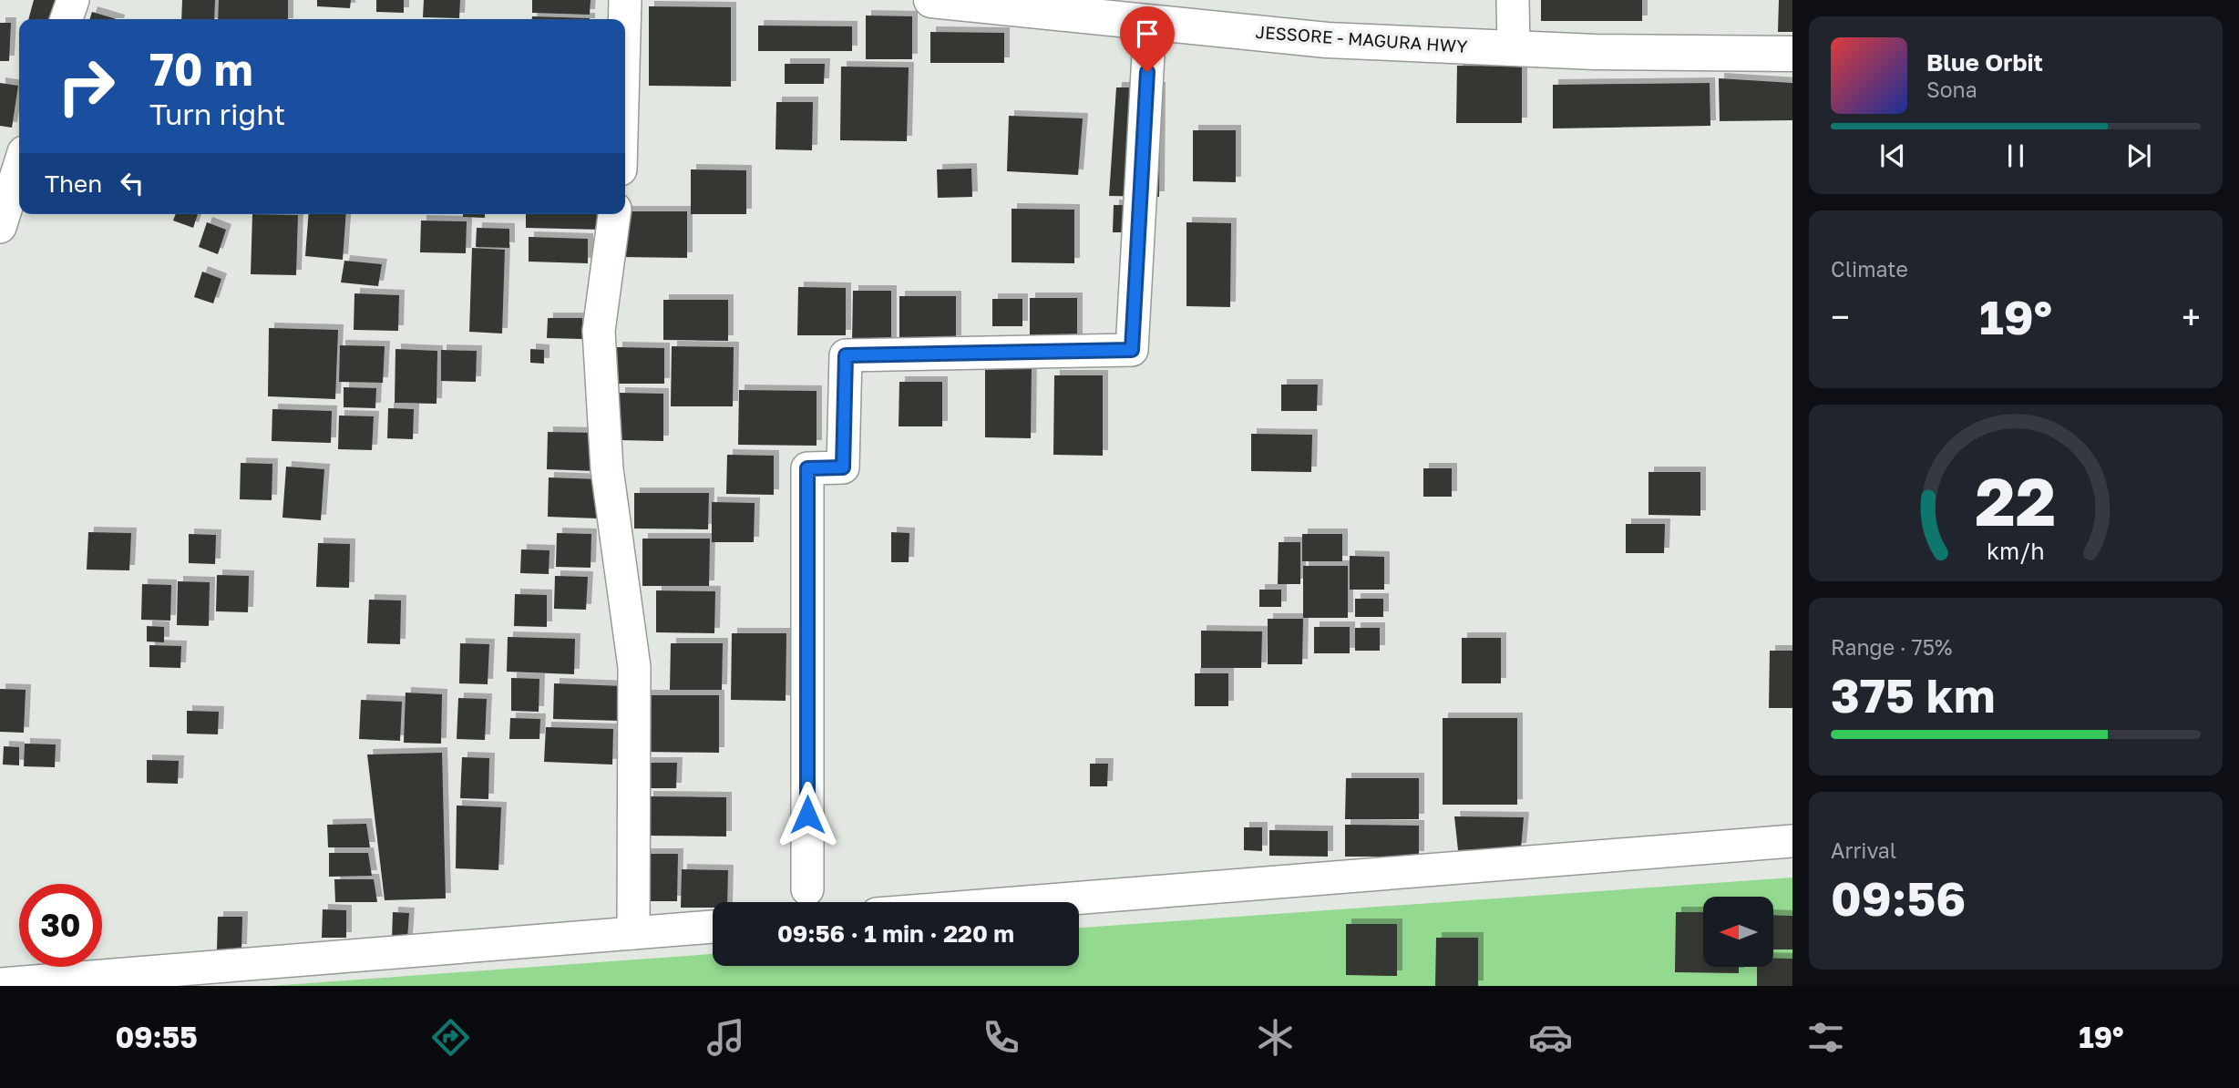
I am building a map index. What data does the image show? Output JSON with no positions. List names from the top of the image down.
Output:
{
  "streets": {
    "highway": ["JESSORE - MAGURA HWY"]
  },
  "north": "left",
  "page": {
    "turn": ["70 m", "Turn right"],
    "song": ["Blue Orbit", "Sona"],
    "then": "Then",
    "tile": [
      "Climate",
      ["Range · 75%", "375 km"],
      ["Arrival", "09:56"]
    ],
    "heat": ["−", "19°", "+"],
    "limit": "30",
    "trip": "09:56 · 1 min · 220 m",
    "tabs": ["09:55", "19°"],
    "gauge": ["22", "km/h"]
  }
}
